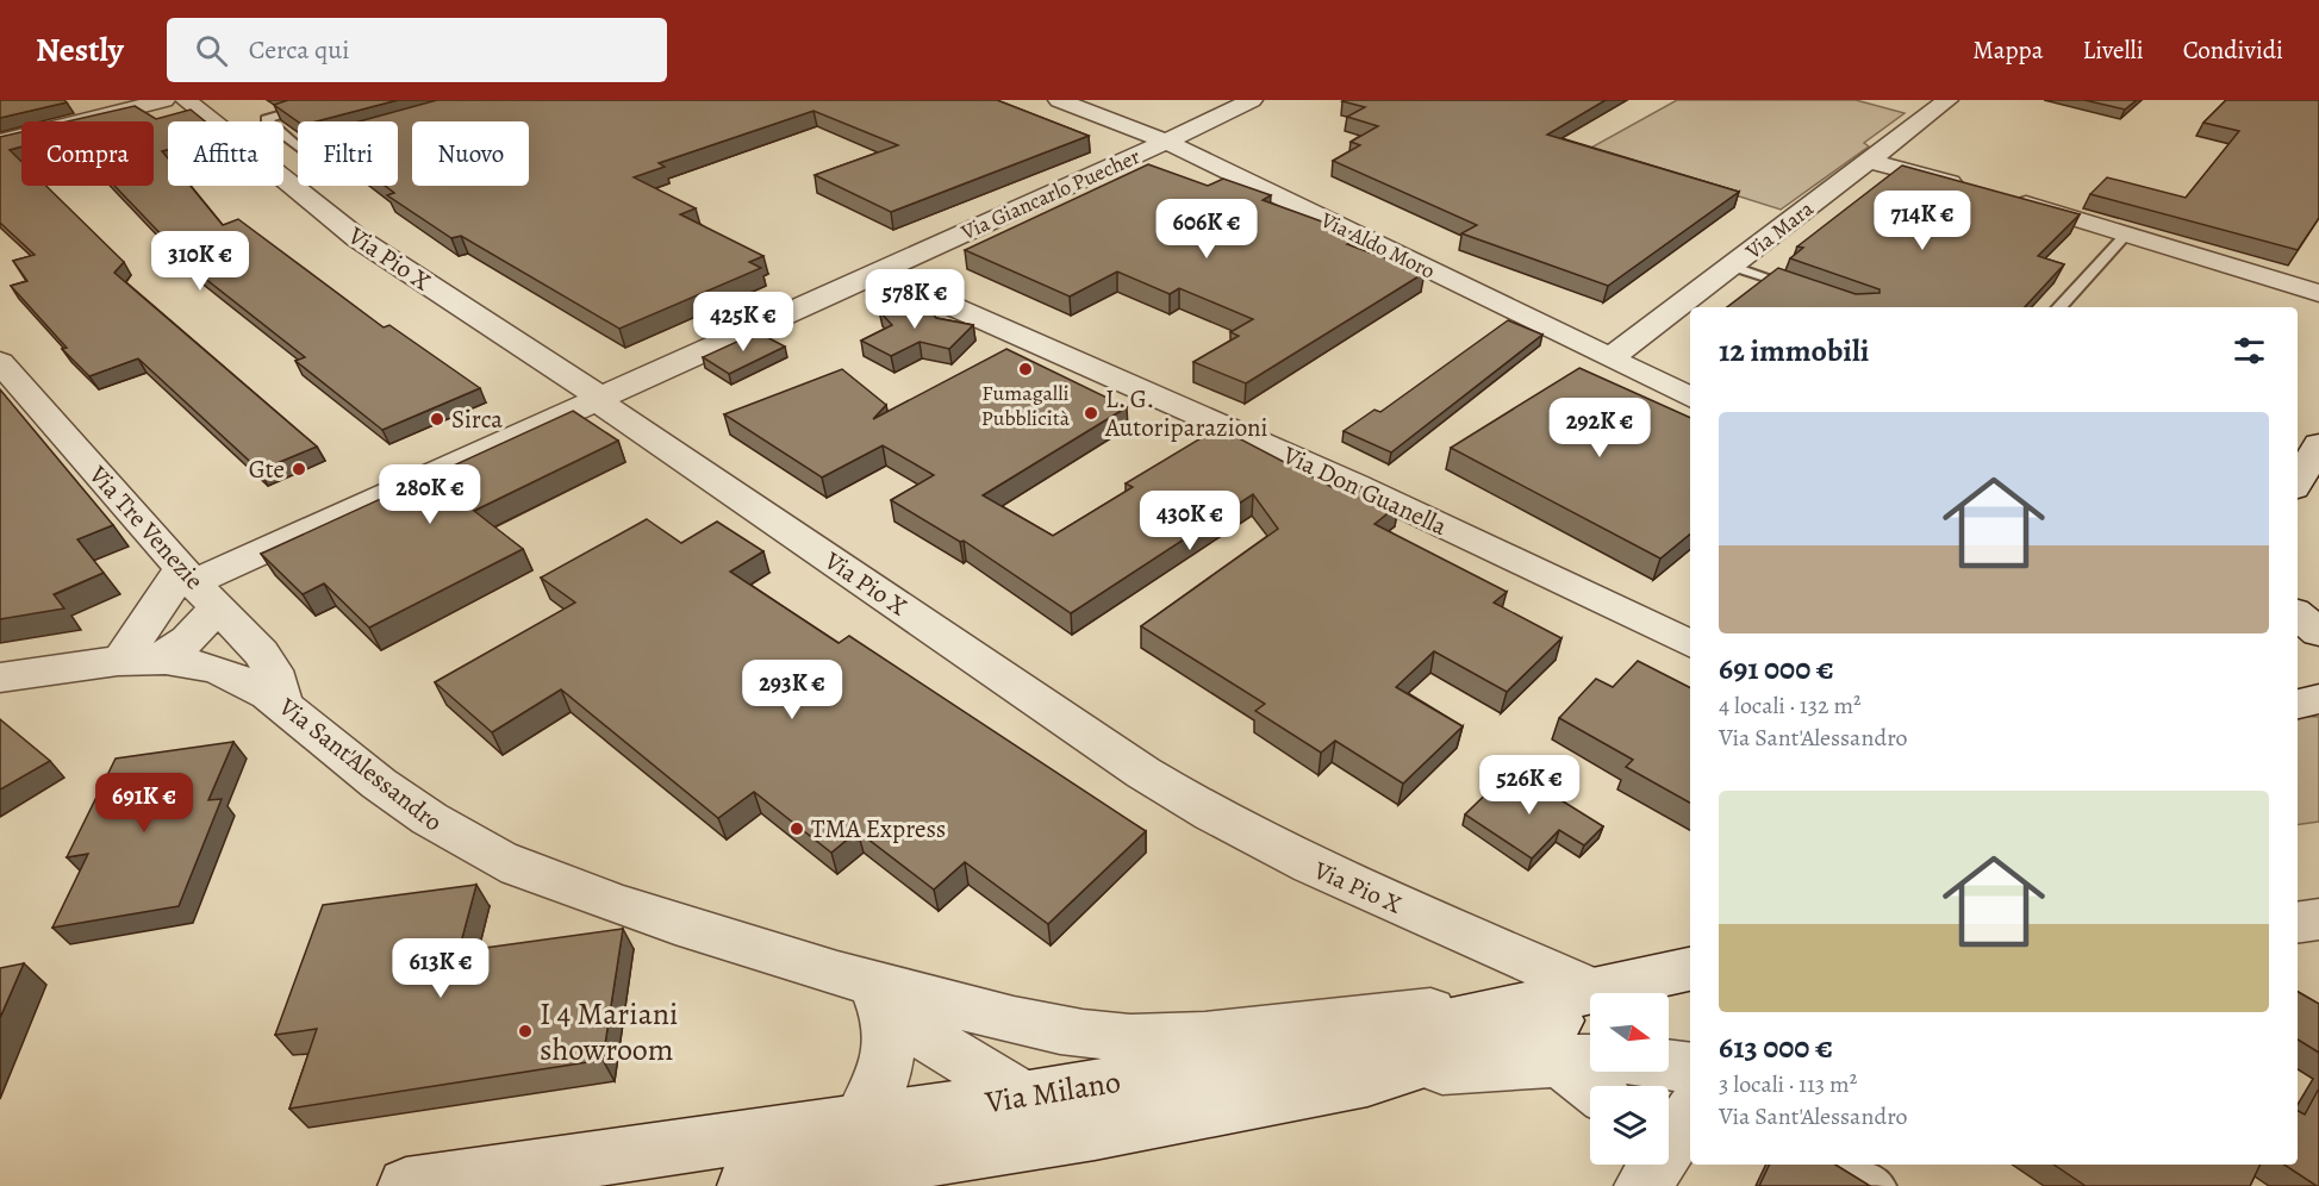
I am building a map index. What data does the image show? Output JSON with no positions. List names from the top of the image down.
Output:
{
  "streets": {
    "street": [
      "Via Giancarlo Puecher",
      "Via Mara",
      "Via Aldo Moro",
      "Via Pio X",
      "Via Don Guanella",
      "Via Tre Venezie",
      "Via Sant'Alessandro",
      "Via Milano"
    ]
  },
  "crossings": [
    ["Via Giancarlo Puecher", "Via Aldo Moro"],
    ["Via Giancarlo Puecher", "Via Pio X"],
    ["Via Giancarlo Puecher", "Via Don Guanella"],
    ["Via Giancarlo Puecher", "Via Tre Venezie"],
    ["Via Mara", "Via Aldo Moro"],
    ["Via Pio X", "Via Milano"],
    ["Via Tre Venezie", "Via Sant'Alessandro"]
  ],
  "places": [
    "Fumagalli Pubblicità",
    "L. G. Autoriparazioni",
    "Sirca",
    "Gte",
    "TMA Express",
    "I 4 Mariani showroom"
  ],
  "north": "right",
  "page": {
    "header": "Nestly",
    "search": "Cerca qui",
    "nav": ["Mappa", "Livelli", "Condividi"],
    "chip": [
      "Compra",
      "Affitta",
      "Filtri",
      "Nuovo"
    ],
    "price": [
      "714K €",
      "606K €",
      "310K €",
      "578K €",
      "425K €",
      "292K €",
      "280K €",
      "430K €",
      "293K €",
      "526K €",
      "691K €",
      "613K €"
    ],
    "heading": "12 immobili",
    "list": [
      {
        "name": "691 000 €",
        "note": "4 locali · 132 m² · Via Sant'Alessandro"
      },
      {
        "name": "613 000 €",
        "note": "3 locali · 113 m² · Via Sant'Alessandro"
      }
    ]
  }
}
